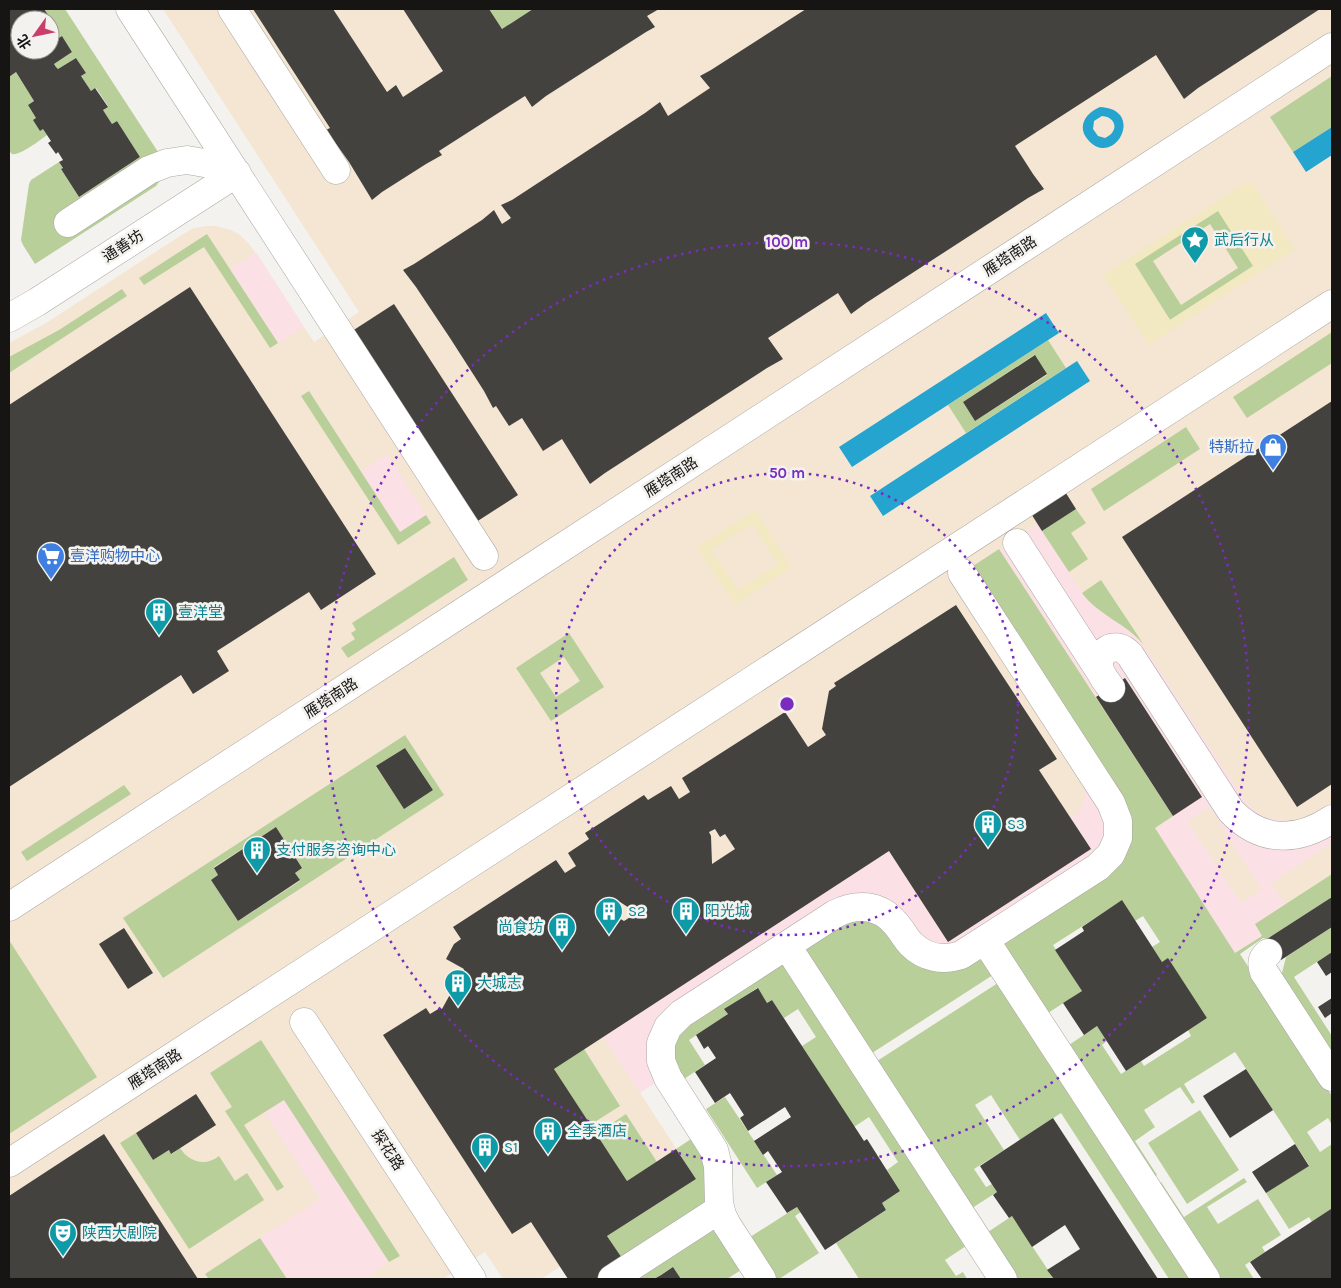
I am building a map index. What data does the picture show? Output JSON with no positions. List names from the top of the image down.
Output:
{
  "streets": {
    "street": ["通善坊", "雁塔南路", "探花路"]
  },
  "places": {
    "place": ["武后行从"],
    "shop": ["特斯拉"],
    "supermarket": ["壹洋购物中心"],
    "building": [
      "壹洋堂",
      "S3",
      "支付服务咨询中心",
      "S2",
      "阳光城",
      "尚食坊",
      "大城志",
      "全季酒店",
      "S1"
    ],
    "theatre": ["陕西大剧院"]
  },
  "north": "bottom left",
  "rings": ["100 m", "50 m"]
}
